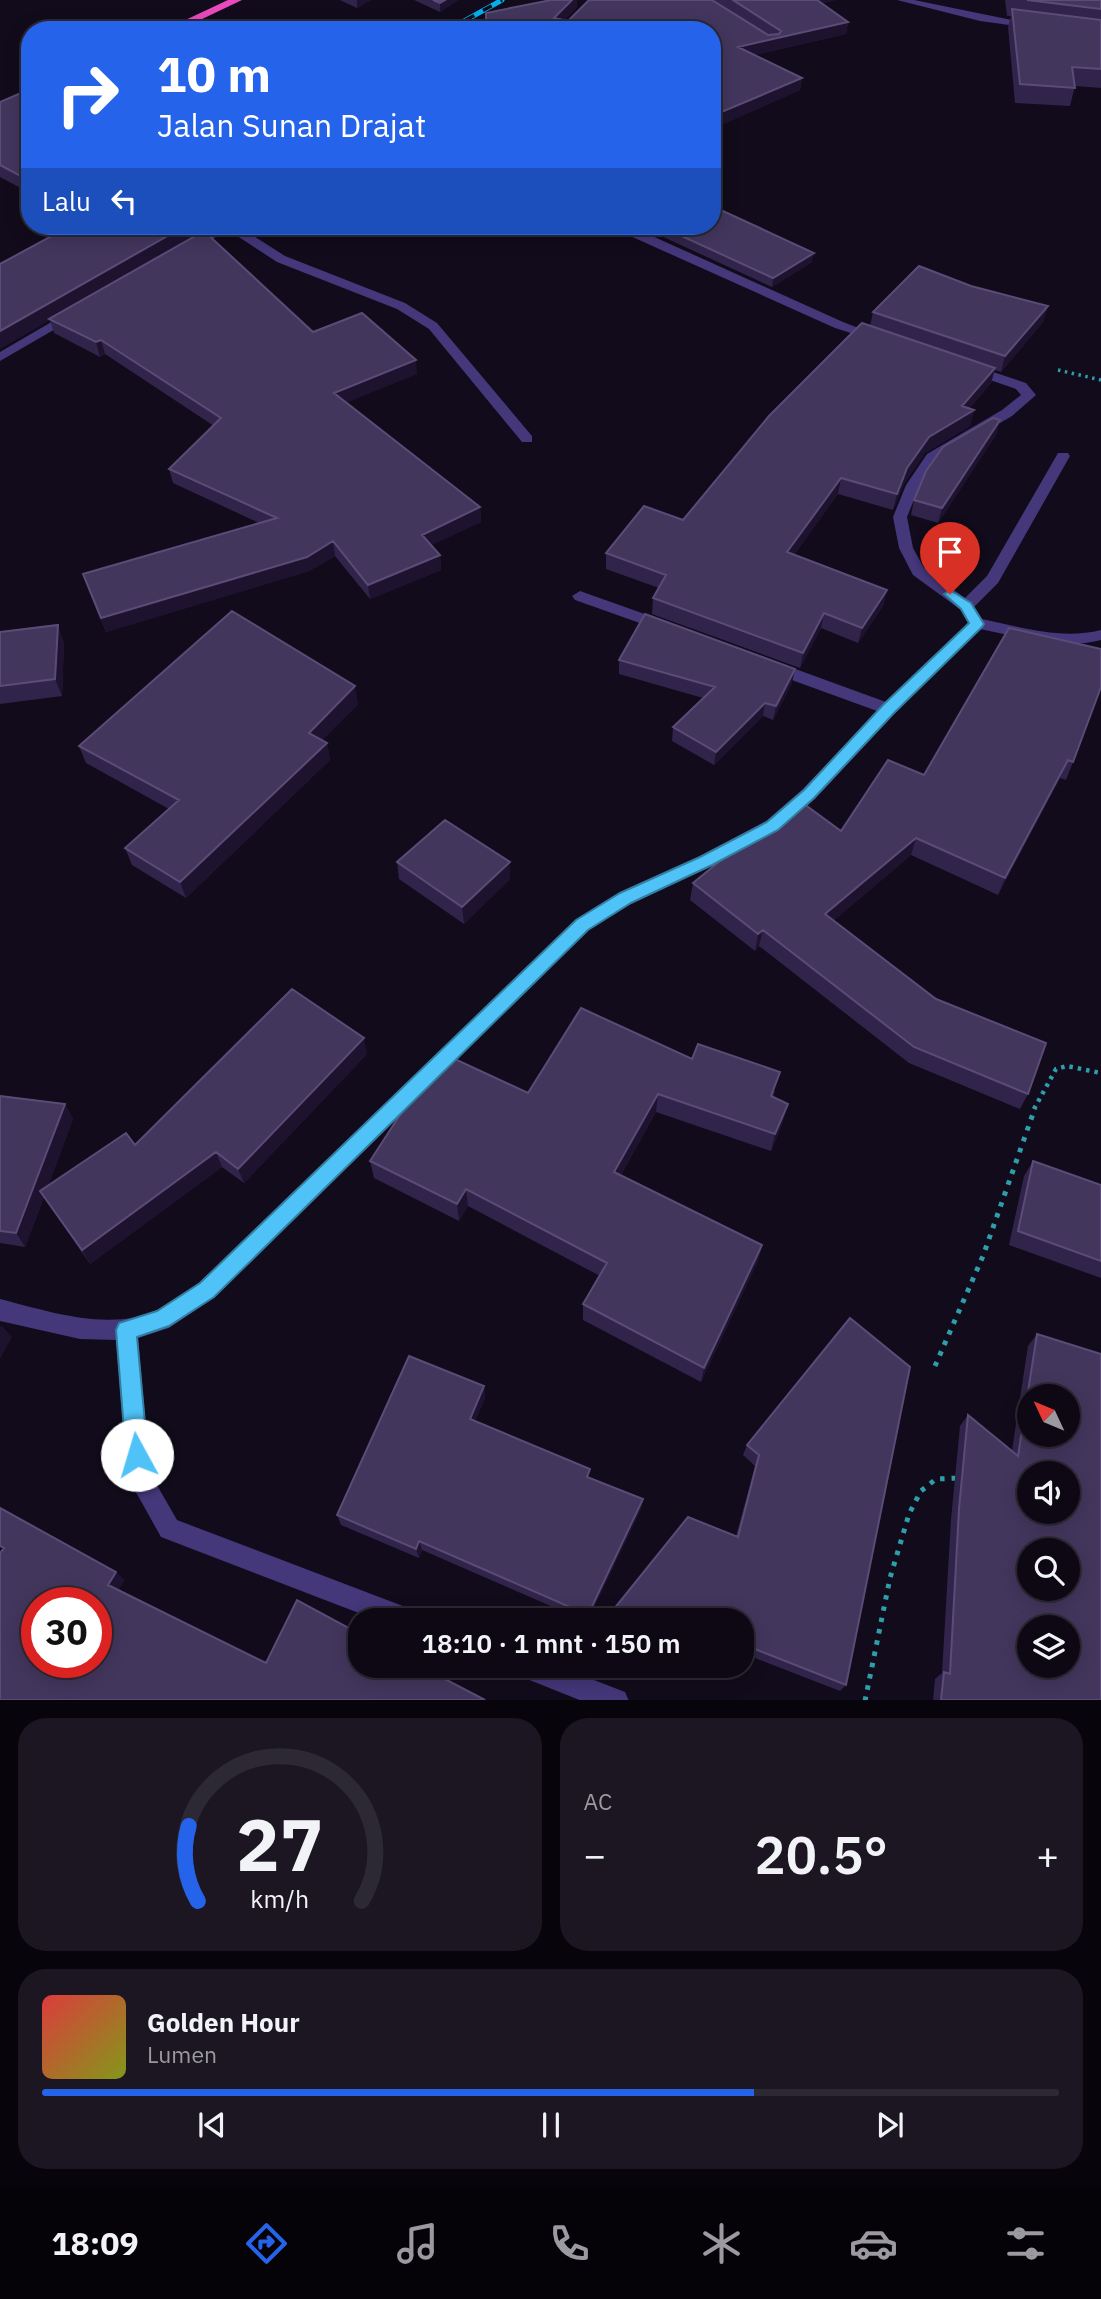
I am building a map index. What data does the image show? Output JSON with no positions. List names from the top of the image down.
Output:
{
  "north": "top left",
  "page": {
    "turn": ["10 m", "Jalan Sunan Drajat"],
    "then": "Lalu",
    "limit": "30",
    "trip": "18:10 · 1 mnt · 150 m",
    "tile": "AC",
    "heat": ["−", "20.5°", "+"],
    "song": ["Golden Hour", "Lumen"],
    "tabs": "18:09",
    "gauge": ["27", "km/h"]
  }
}
